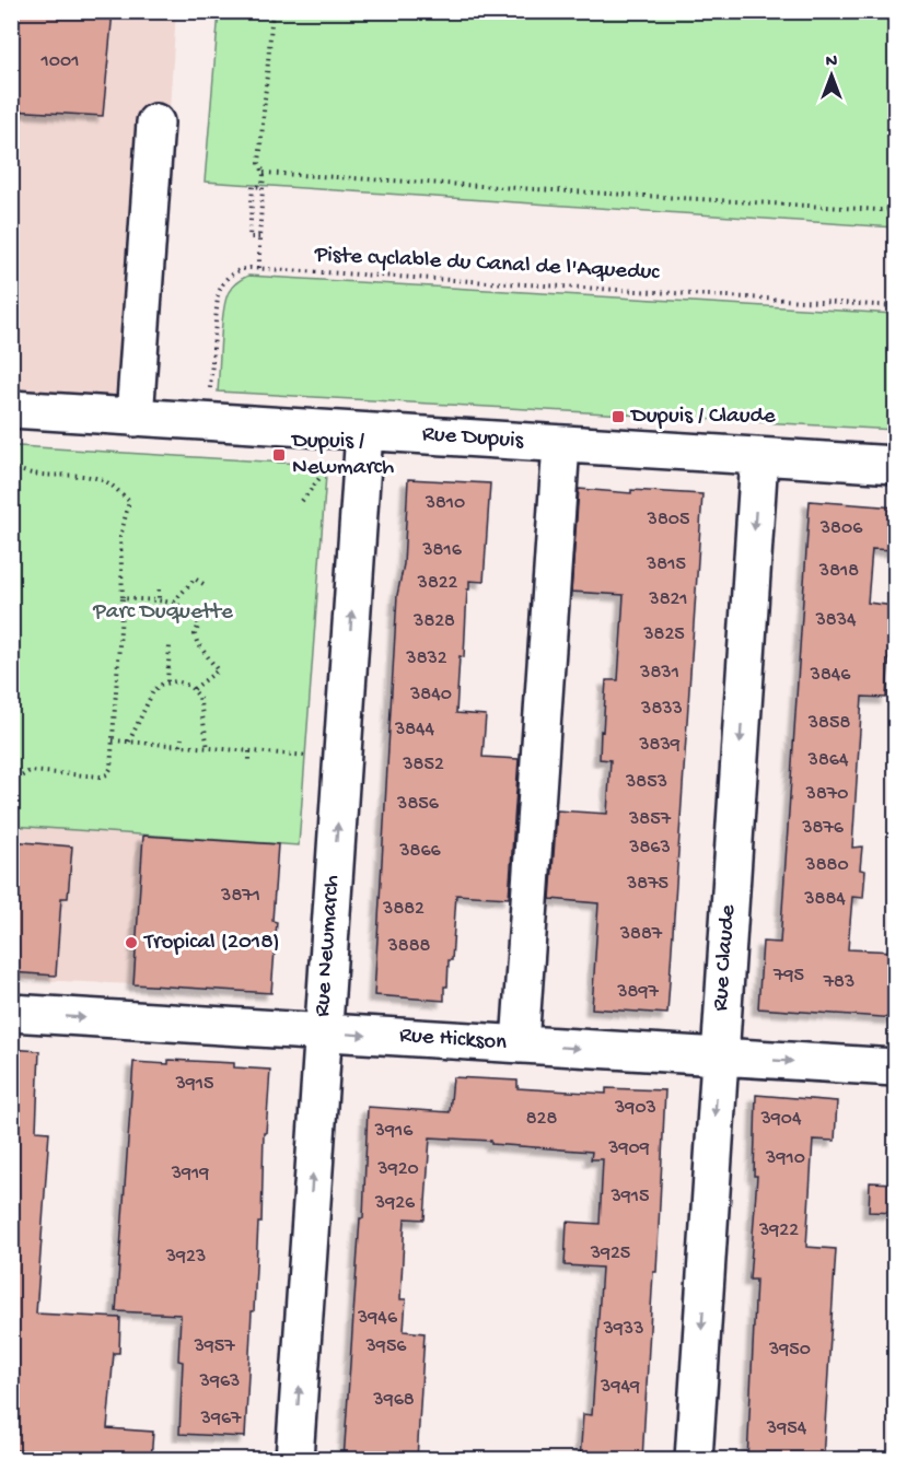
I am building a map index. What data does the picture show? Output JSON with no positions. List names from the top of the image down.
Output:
{
  "streets": {
    "street": [
      "Rue Dupuis",
      "Rue Newmarch",
      "Rue Claude",
      "Rue Hickson"
    ],
    "path": ["Piste cyclable du Canal de l'Aqueduc"]
  },
  "crossings": [
    ["Piste cyclable du Canal de l'Aqueduc", "Rue Dupuis"],
    ["Rue Dupuis", "Rue Newmarch"],
    ["Rue Dupuis", "Rue Claude"],
    ["Rue Newmarch", "Rue Hickson"],
    ["Rue Claude", "Rue Hickson"]
  ],
  "one_way": ["Rue Hickson"],
  "parks": ["Parc Duquette"],
  "places": {
    "transit": ["Dupuis / Claude", "Dupuis / Newmarch"],
    "other": ["Tropical (2018)"]
  },
  "house_numbers": [
    "1001",
    "3810",
    "3805",
    "3806",
    "3816",
    "3815",
    "3818",
    "3822",
    "3821",
    "3834",
    "3828",
    "3825",
    "3832",
    "3831",
    "3846",
    "3840",
    "3833",
    "3858",
    "3844",
    "3839",
    "3864",
    "3852",
    "3853",
    "3870",
    "3856",
    "3857",
    "3876",
    "3863",
    "3866",
    "3880",
    "3875",
    "3871",
    "3884",
    "3882",
    "3887",
    "3888",
    "795",
    "783",
    "3897",
    "3915",
    "3903",
    "828",
    "3904",
    "3916",
    "3909",
    "3910",
    "3920",
    "3919",
    "3915",
    "3926",
    "3922",
    "3925",
    "3923",
    "3946",
    "3933",
    "3957",
    "3956",
    "3950",
    "3963",
    "3949",
    "3968",
    "3967",
    "3954"
  ],
  "north": "top"
}
